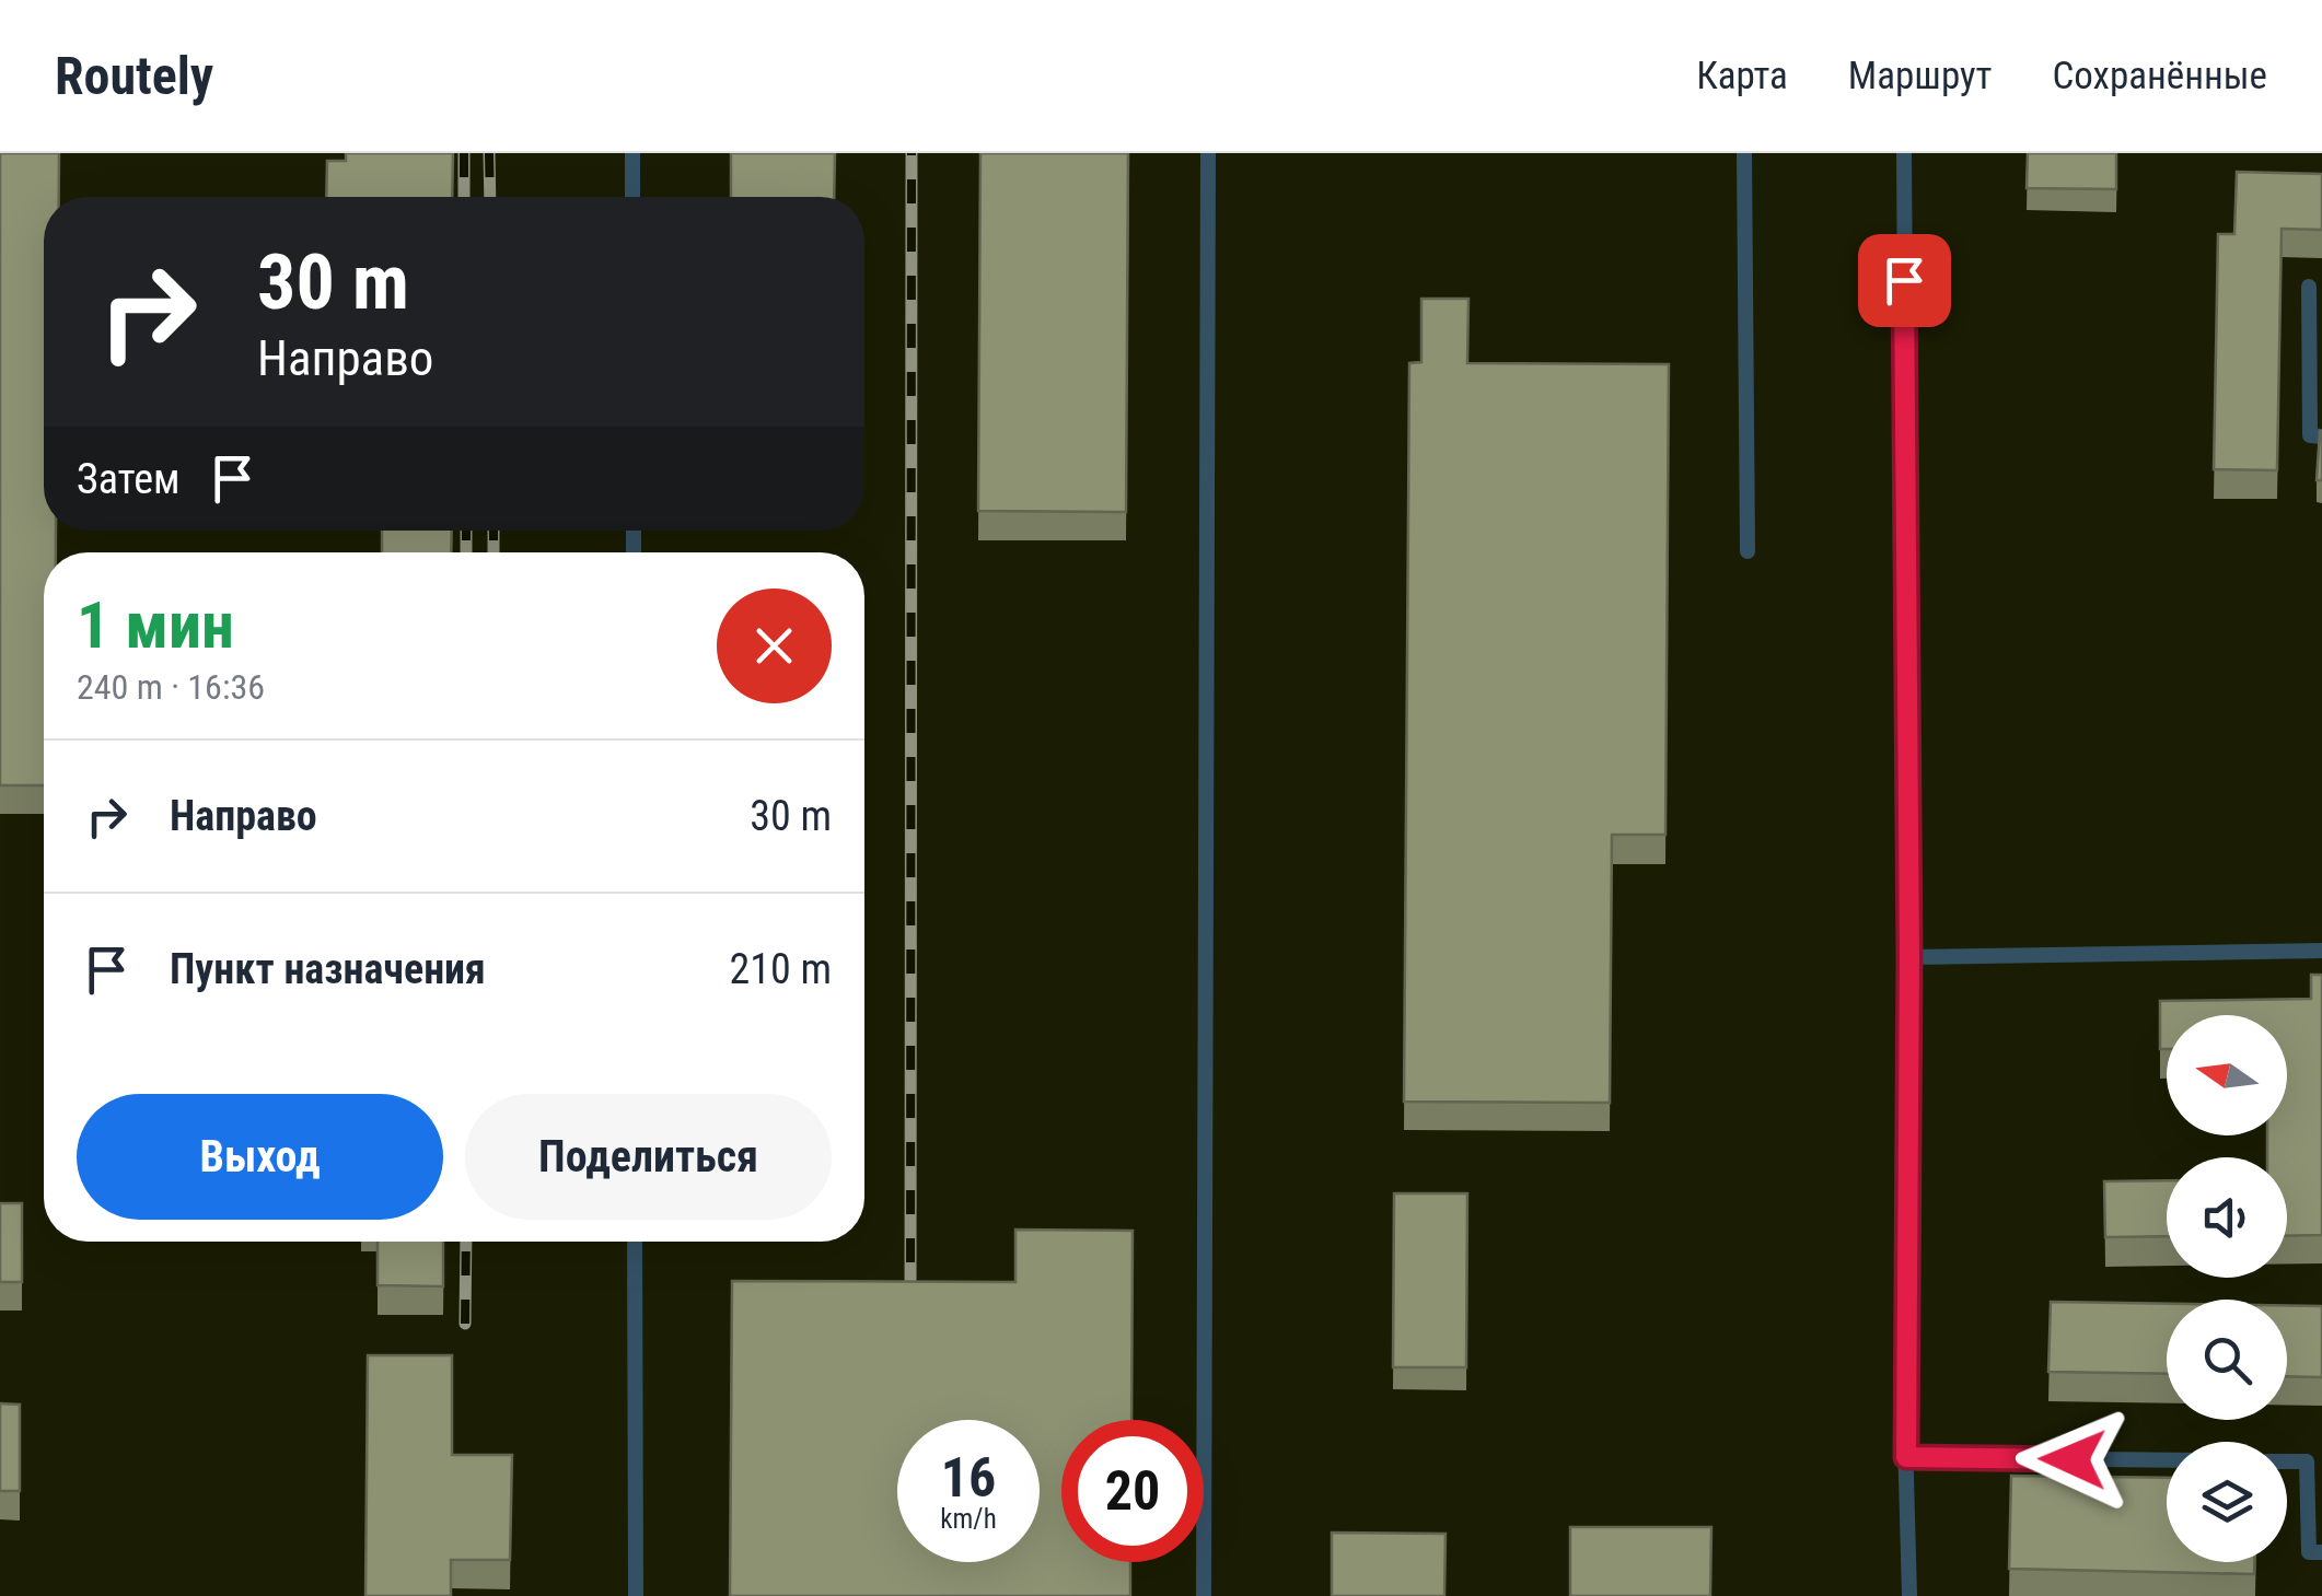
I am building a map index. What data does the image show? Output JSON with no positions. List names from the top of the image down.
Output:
{
  "north": "left",
  "page": {
    "header": "Routely",
    "nav": ["Карта", "Маршрут", "Сохранённые"],
    "turn": ["30 m", "Направо"],
    "then": "Затем",
    "heading": ["1 мин", "240 m · 16:36"],
    "list": [
      {
        "name": "Направо",
        "value": "30 m"
      },
      {
        "name": "Пункт назначения",
        "value": "210 m"
      }
    ],
    "buttons": ["Выход", "Поделиться"],
    "speed": "16 km/h",
    "limit": "20"
  }
}
